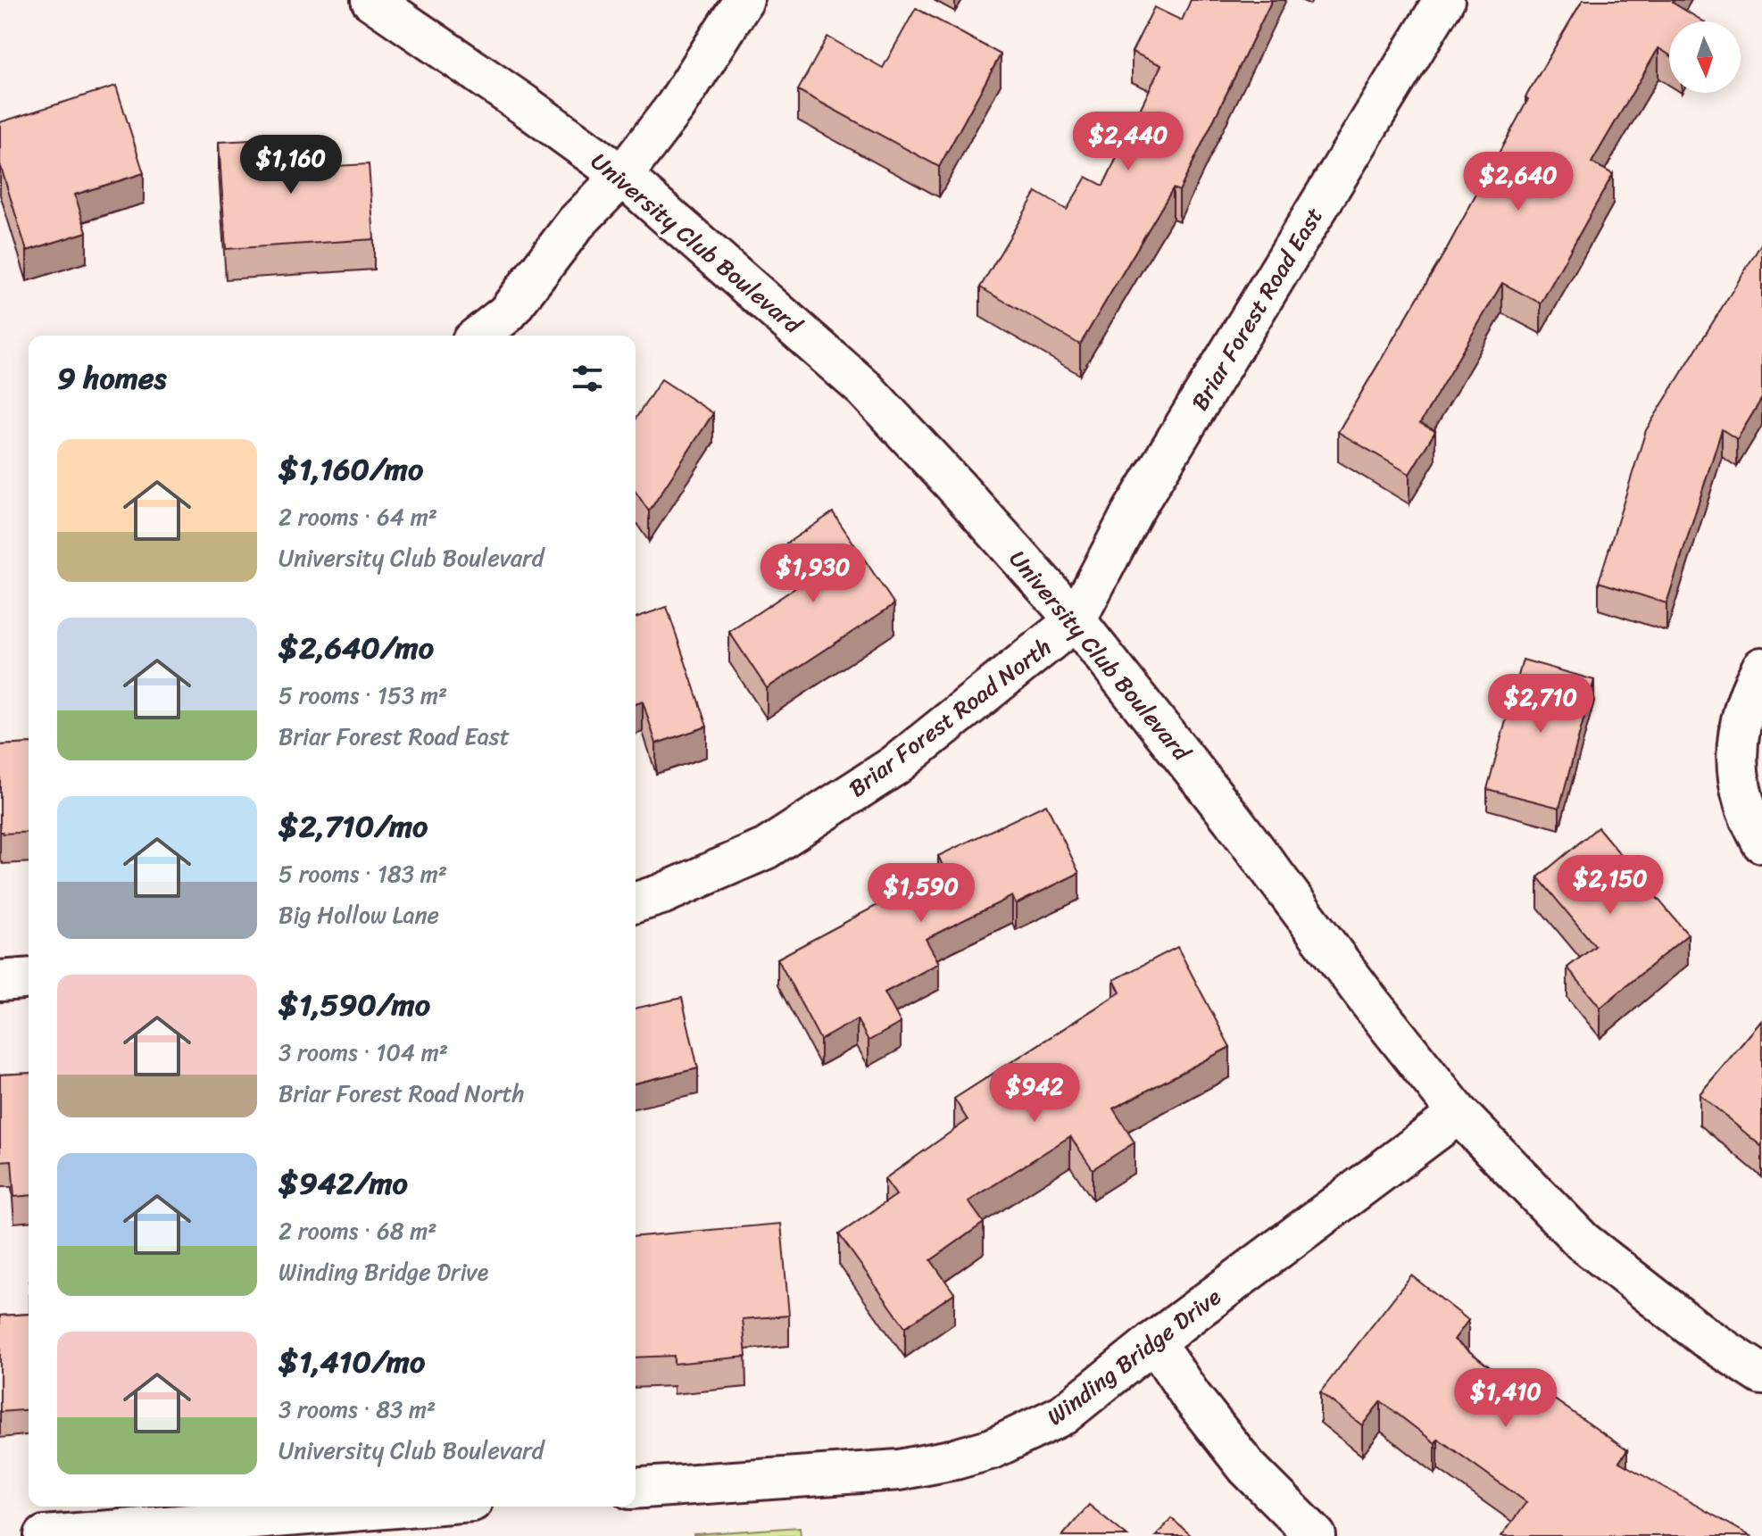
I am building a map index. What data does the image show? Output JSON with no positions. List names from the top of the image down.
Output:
{
  "streets": {
    "street": [
      "University Club Boulevard",
      "Briar Forest Road East",
      "Briar Forest Road North",
      "Winding Bridge Drive"
    ]
  },
  "crossings": [
    ["University Club Boulevard", "Briar Forest Road East"],
    ["University Club Boulevard", "Briar Forest Road North"],
    ["University Club Boulevard", "Winding Bridge Drive"],
    ["Briar Forest Road East", "Briar Forest Road North"]
  ],
  "north": "bottom",
  "page": {
    "price": [
      "$2,440",
      "$1,160",
      "$2,640",
      "$1,930",
      "$2,710",
      "$2,150",
      "$1,590",
      "$942",
      "$1,410"
    ],
    "heading": "9 homes",
    "list": [
      {
        "name": "$1,160/mo",
        "note": "2 rooms · 64 m² · University Club Boulevard"
      },
      {
        "name": "$2,640/mo",
        "note": "5 rooms · 153 m² · Briar Forest Road East"
      },
      {
        "name": "$2,710/mo",
        "note": "5 rooms · 183 m² · Big Hollow Lane"
      },
      {
        "name": "$1,590/mo",
        "note": "3 rooms · 104 m² · Briar Forest Road North"
      },
      {
        "name": "$942/mo",
        "note": "2 rooms · 68 m² · Winding Bridge Drive"
      },
      {
        "name": "$1,410/mo",
        "note": "3 rooms · 83 m² · University Club Boulevard"
      }
    ]
  }
}
